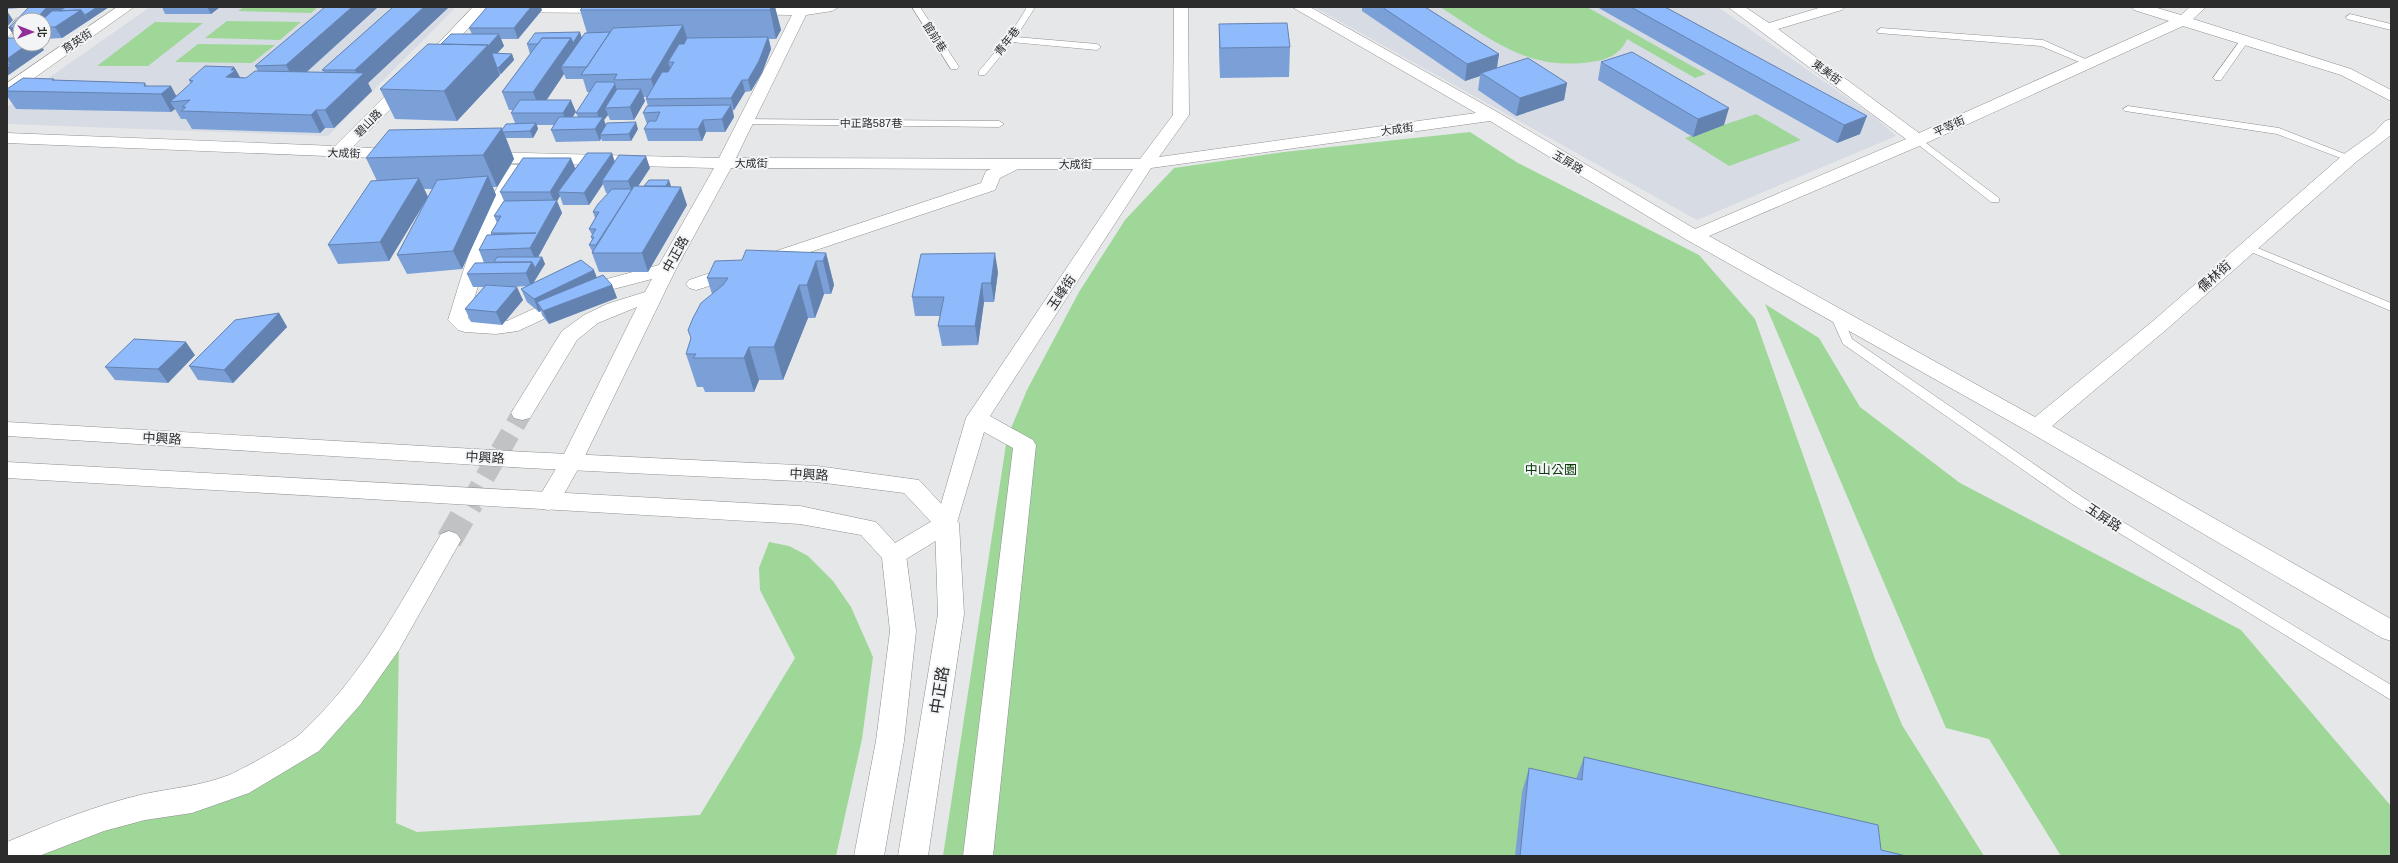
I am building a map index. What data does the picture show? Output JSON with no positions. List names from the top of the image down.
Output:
{
  "streets": {
    "street": [
      "育英街",
      "東美街",
      "碧山路",
      "平等街",
      "大成街",
      "玉屏路",
      "中正路",
      "儒林街",
      "玉峰街",
      "中興路"
    ],
    "lane": ["館前巷", "青年巷", "中正路587巷"]
  },
  "crossings": [
    ["東美街", "平等街"],
    ["碧山路", "大成街"],
    ["中正路587巷", "中正路"],
    ["平等街", "玉屏路"],
    ["大成街", "玉屏路"],
    ["大成街", "中正路"],
    ["大成街", "玉峰街"],
    ["玉屏路", "儒林街"],
    ["中正路", "玉峰街"],
    ["中正路", "中興路"],
    ["玉峰街", "中興路"]
  ],
  "parks": ["中山公園"],
  "north": "right"
}
